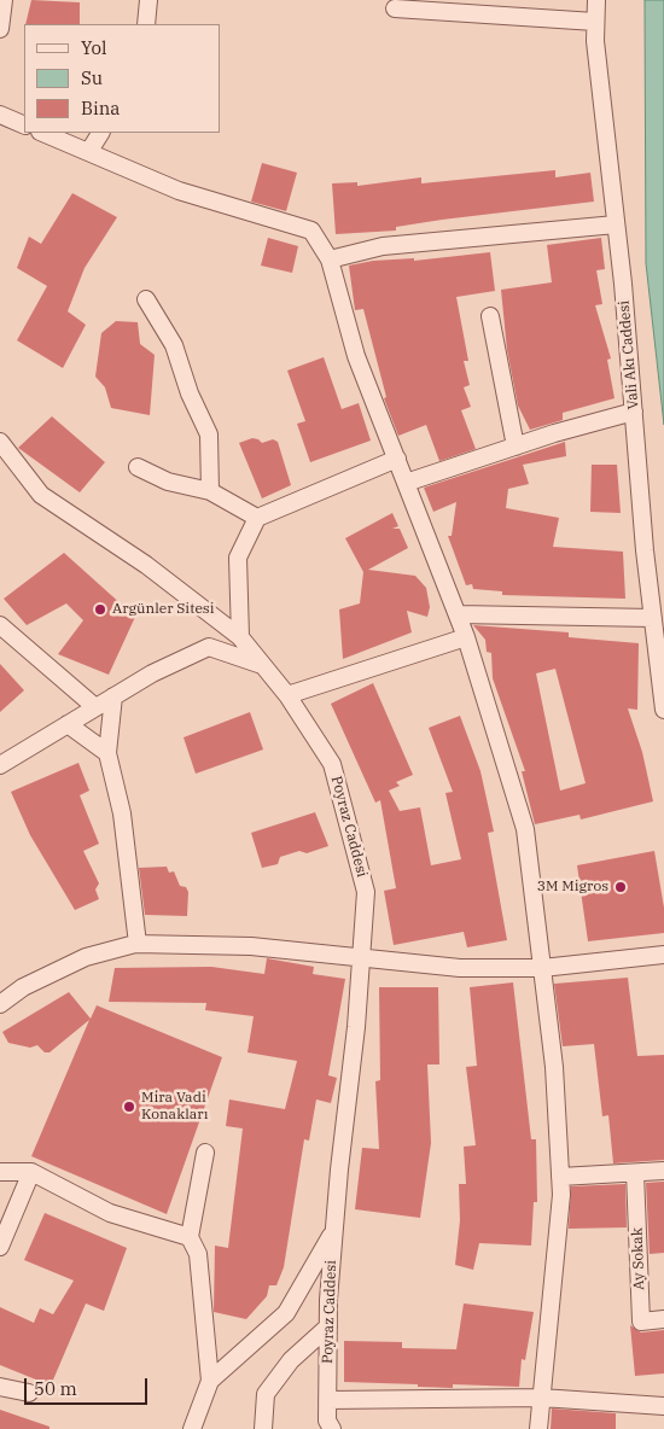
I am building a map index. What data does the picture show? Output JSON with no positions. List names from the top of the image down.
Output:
{
  "streets": {
    "street": ["Vali Akı Caddesi", "Poyraz Caddesi", "Ay Sokak"]
  },
  "places": ["Argünler Sitesi", "3M Migros", "Mira Vadi Konakları"],
  "legend": ["Yol", "Su", "Bina"],
  "scale_bar": "50 m"
}
